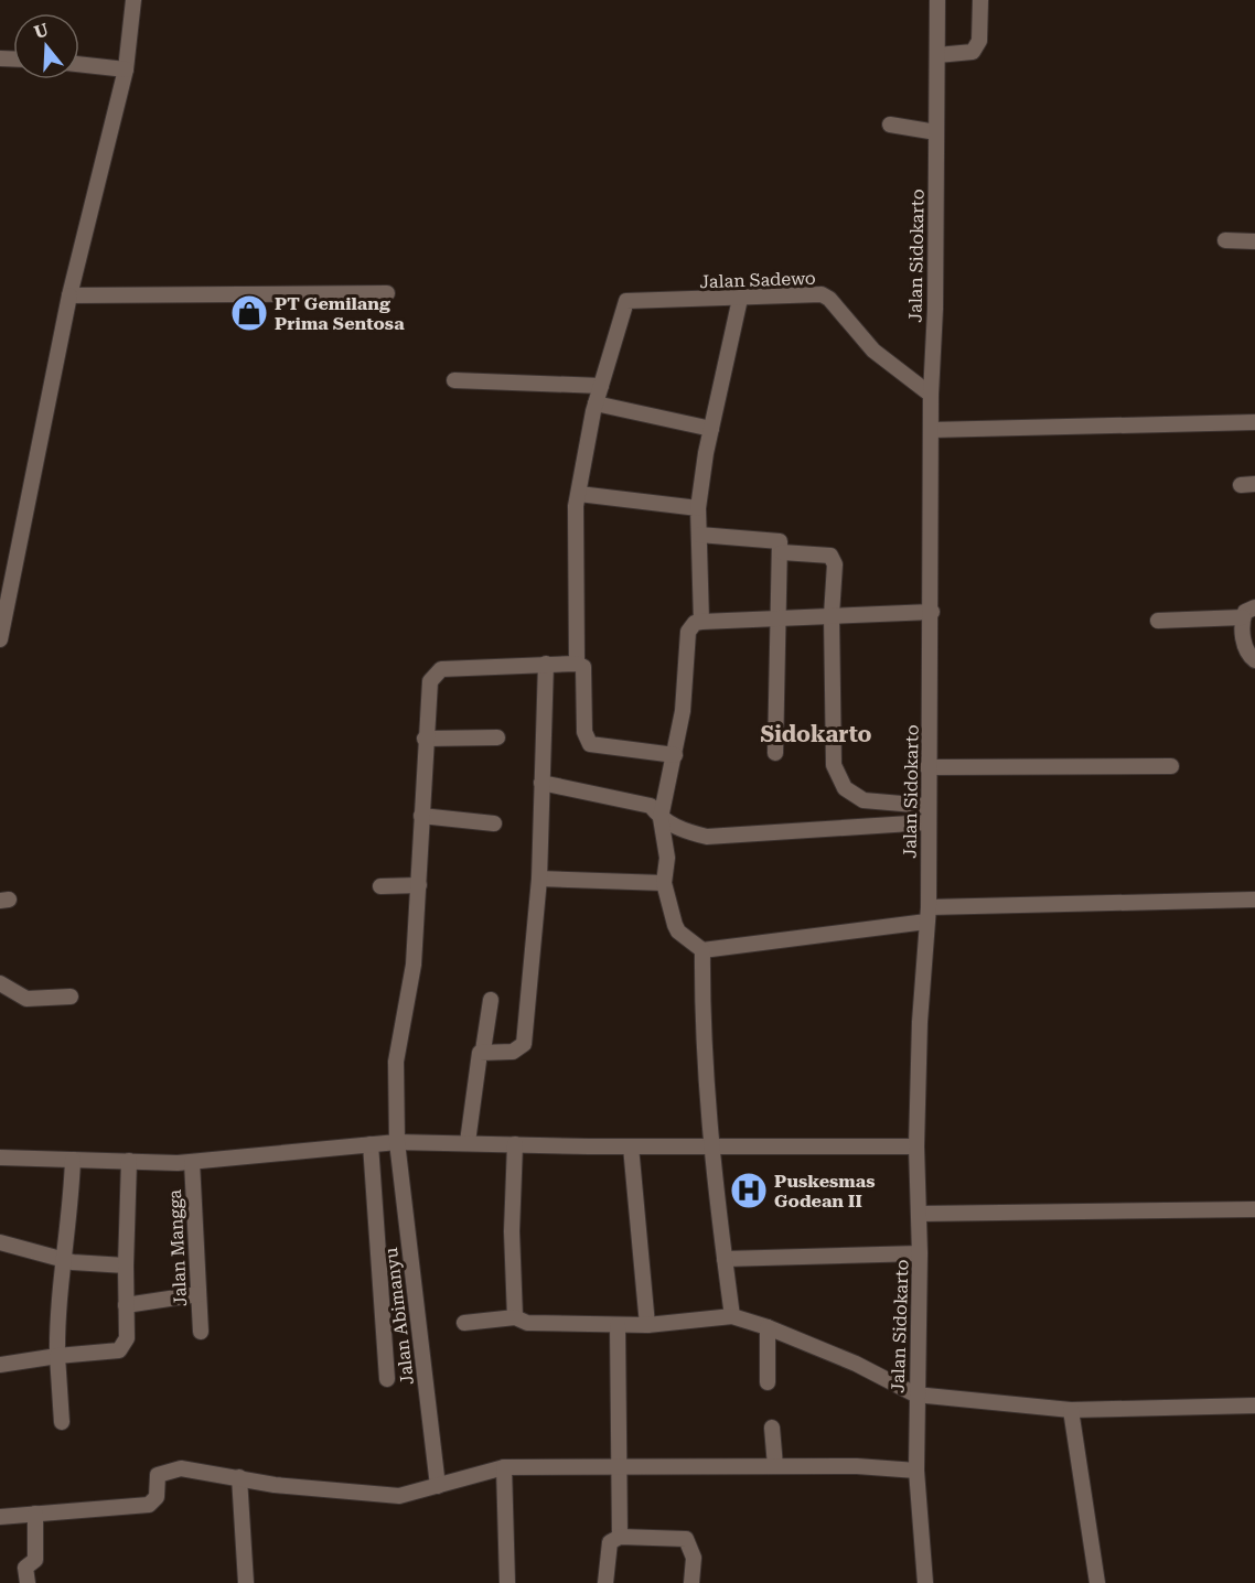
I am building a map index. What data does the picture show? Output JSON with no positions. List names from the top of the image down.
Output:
{
  "streets": {
    "street": [
      "Jalan Sidokarto",
      "Jalan Sadewo",
      "Jalan Mangga",
      "Jalan Abimanyu"
    ]
  },
  "crossings": [
    ["Jalan Sidokarto", "Jalan Sadewo"]
  ],
  "districts": ["Sidokarto"],
  "places": {
    "shop": ["PT Gemilang Prima Sentosa"],
    "hospital": ["Puskesmas Godean II"]
  },
  "north": "top"
}
